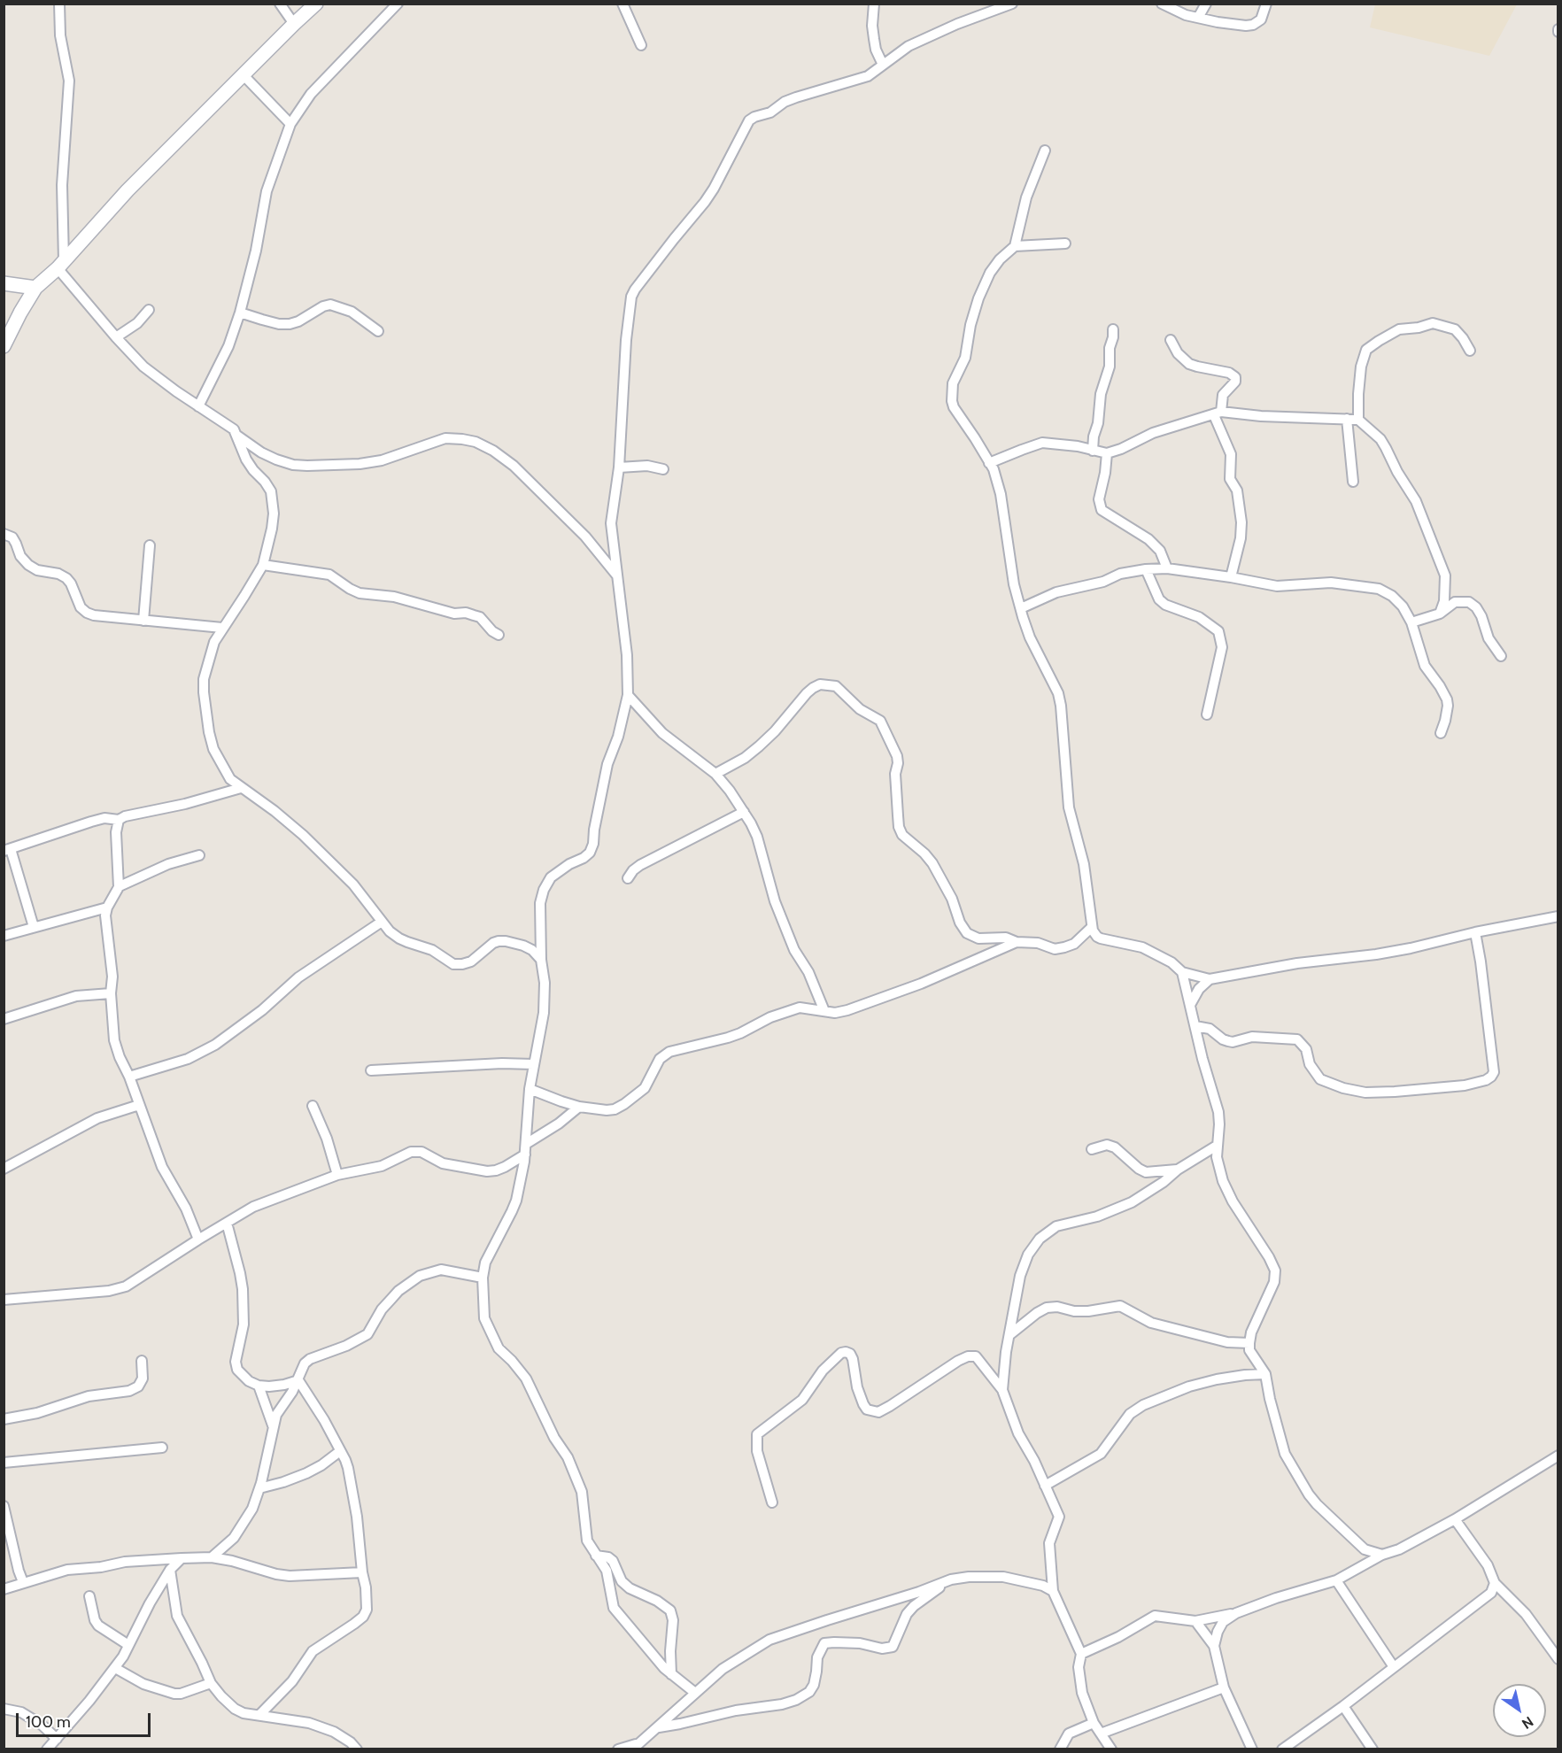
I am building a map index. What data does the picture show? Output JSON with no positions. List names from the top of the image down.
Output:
{
  "scale_bar": "100 m",
  "north": "bottom right"
}
